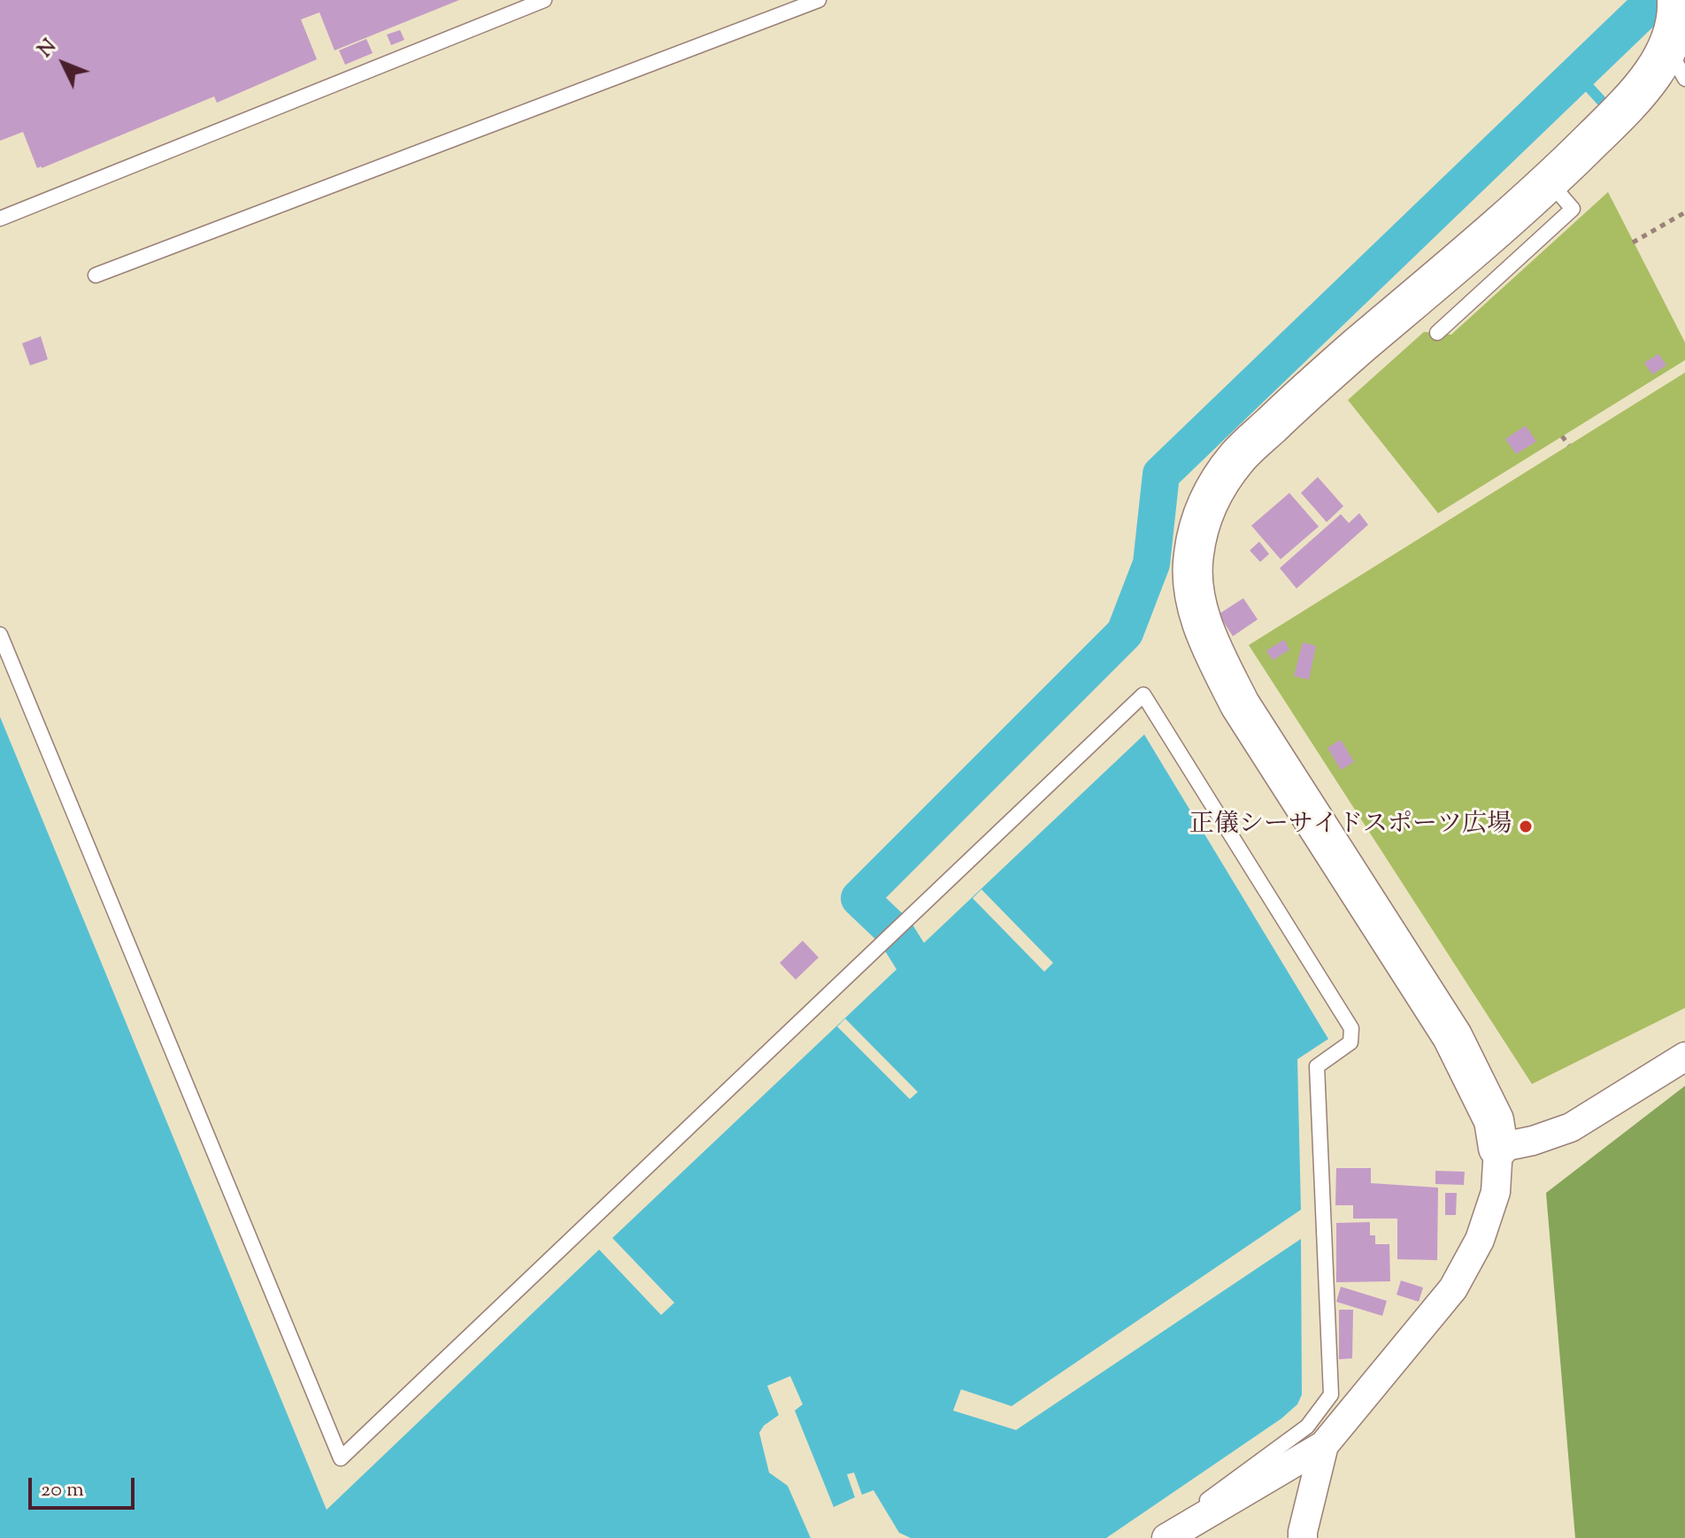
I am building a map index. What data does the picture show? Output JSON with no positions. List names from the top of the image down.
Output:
{
  "places": ["正儀シーサイドスポーツ広場"],
  "scale_bar": "20 m",
  "north": "top left"
}
